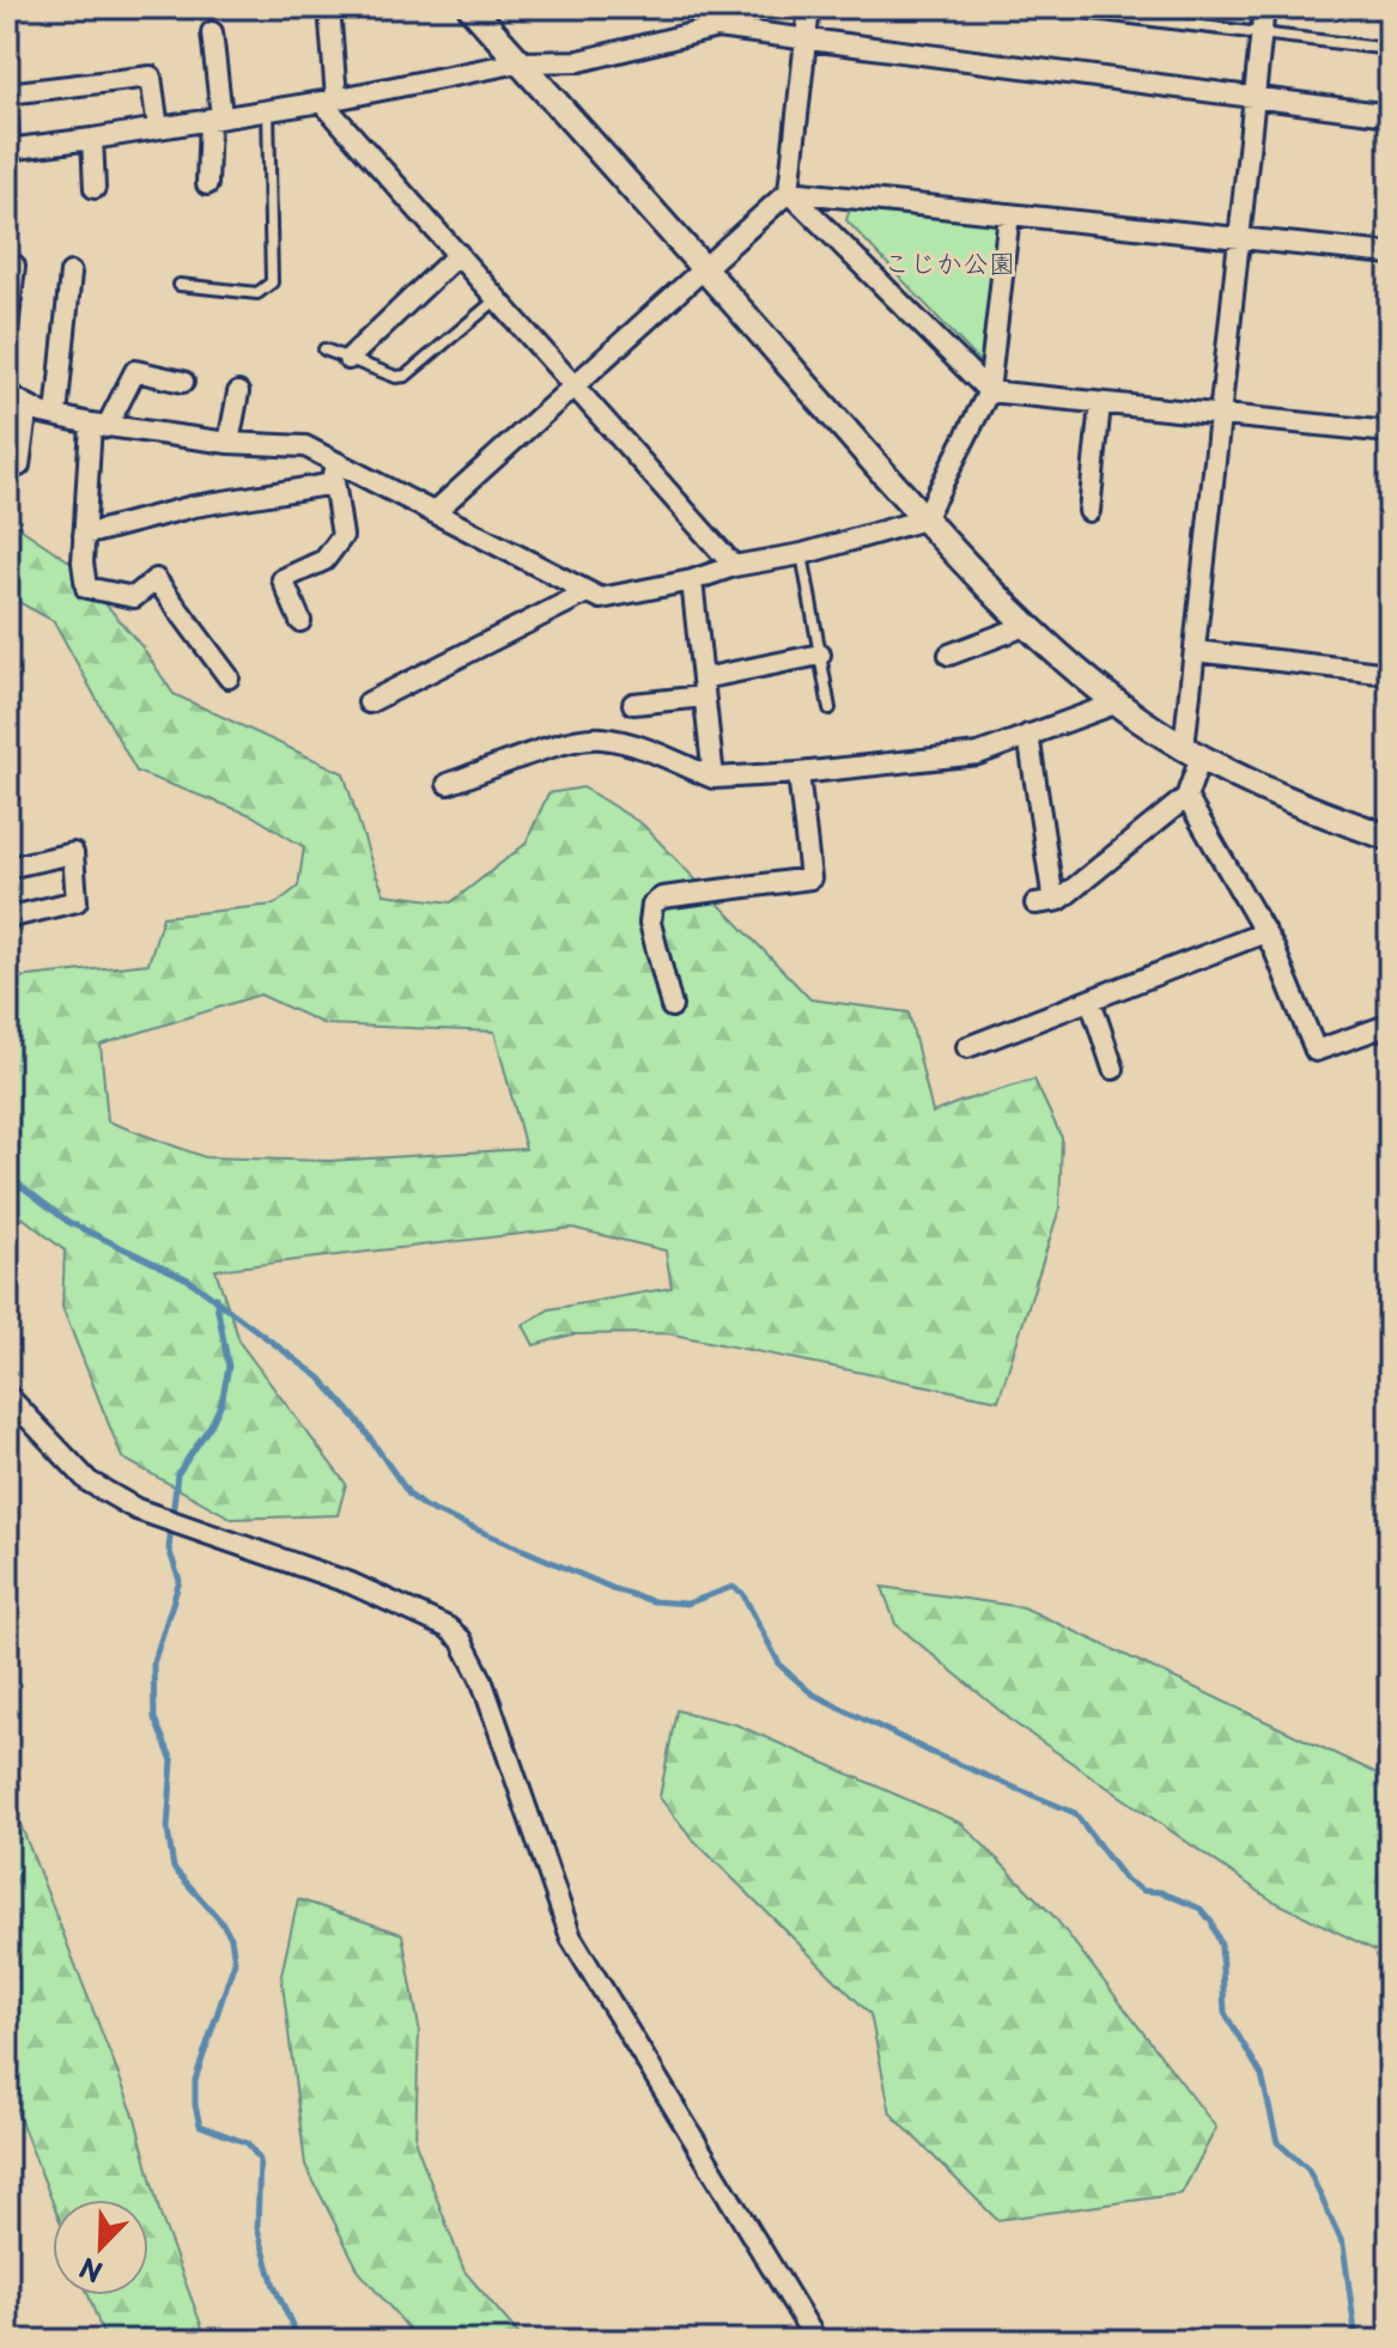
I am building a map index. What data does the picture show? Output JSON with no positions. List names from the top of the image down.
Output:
{
  "parks": ["こじか公園"],
  "north": "bottom left"
}
